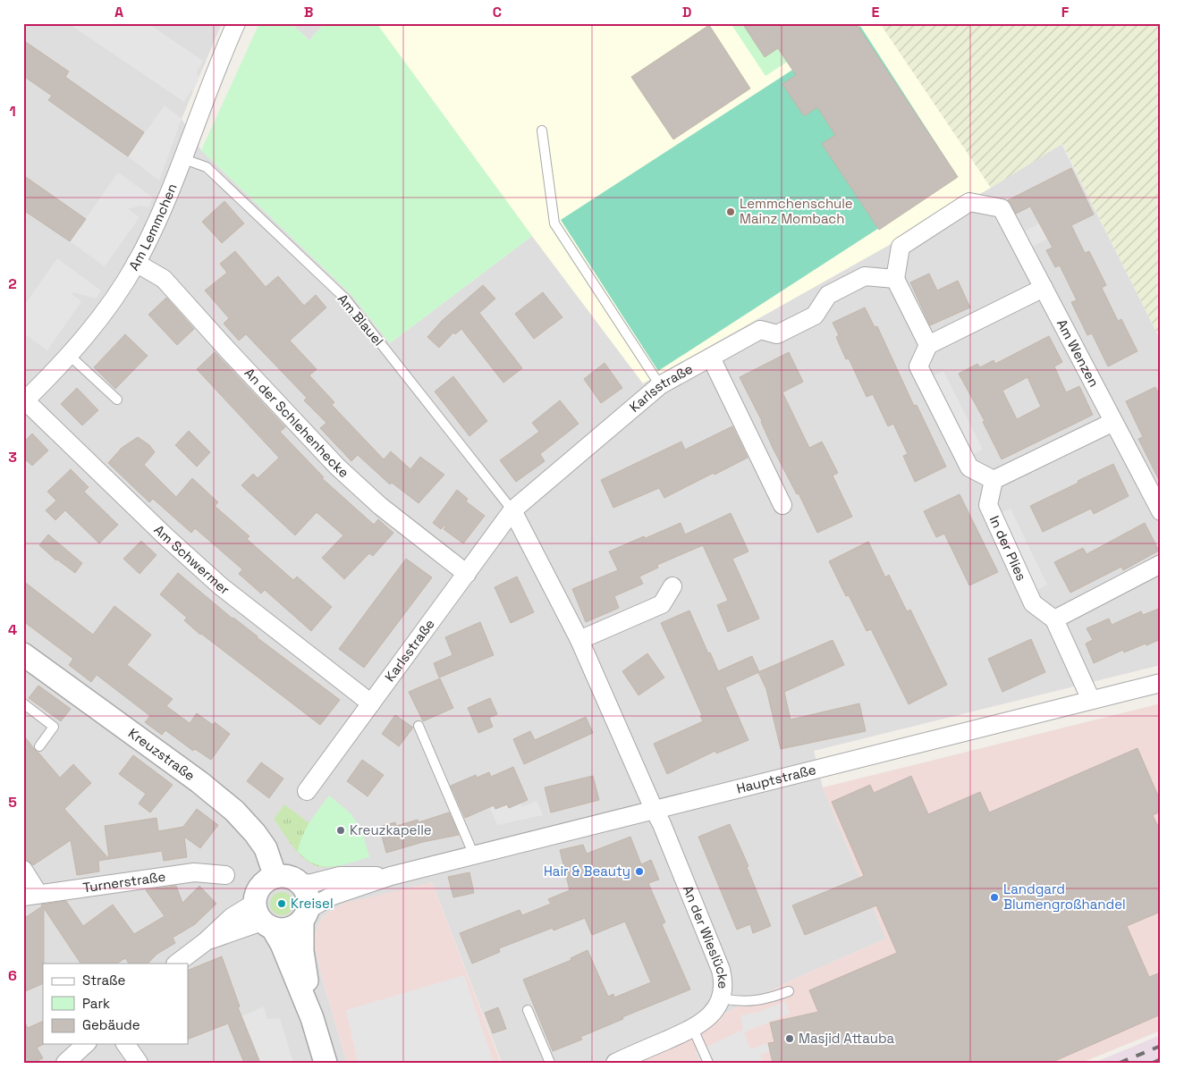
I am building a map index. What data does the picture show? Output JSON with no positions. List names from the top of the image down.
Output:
{
  "streets": {
    "street": [
      "Am Lemmchen",
      "Am Wenzen",
      "Karlsstraße",
      "An der Schlehenhecke",
      "In der Plies",
      "Am Schwermer",
      "Kreuzstraße",
      "Hauptstraße",
      "Turnerstraße",
      "An der Wieslücke"
    ],
    "lane": ["Am Blauel"]
  },
  "crossings": [
    ["Am Lemmchen", "Am Blauel"],
    ["Am Lemmchen", "An der Schlehenhecke"],
    ["Am Lemmchen", "Am Schwermer"],
    ["Am Blauel", "Karlsstraße"],
    ["Am Wenzen", "Karlsstraße"],
    ["Karlsstraße", "An der Schlehenhecke"],
    ["Karlsstraße", "Am Schwermer"],
    ["In der Plies", "Hauptstraße"],
    ["Kreuzstraße", "Hauptstraße"],
    ["Hauptstraße", "An der Wieslücke"]
  ],
  "places": [
    "Lemmchenschule Mainz Mombach",
    "Kreuzkapelle",
    "Hair & Beauty",
    "Landgard Blumengroßhandel",
    "Kreisel",
    "Masjid Attauba"
  ],
  "legend": ["Straße", "Park", "Gebäude"],
  "grid": {
    "columns": [
      "A",
      "B",
      "C",
      "D",
      "E",
      "F"
    ],
    "rows": [
      "1",
      "2",
      "3",
      "4",
      "5",
      "6"
    ]
  }
}
